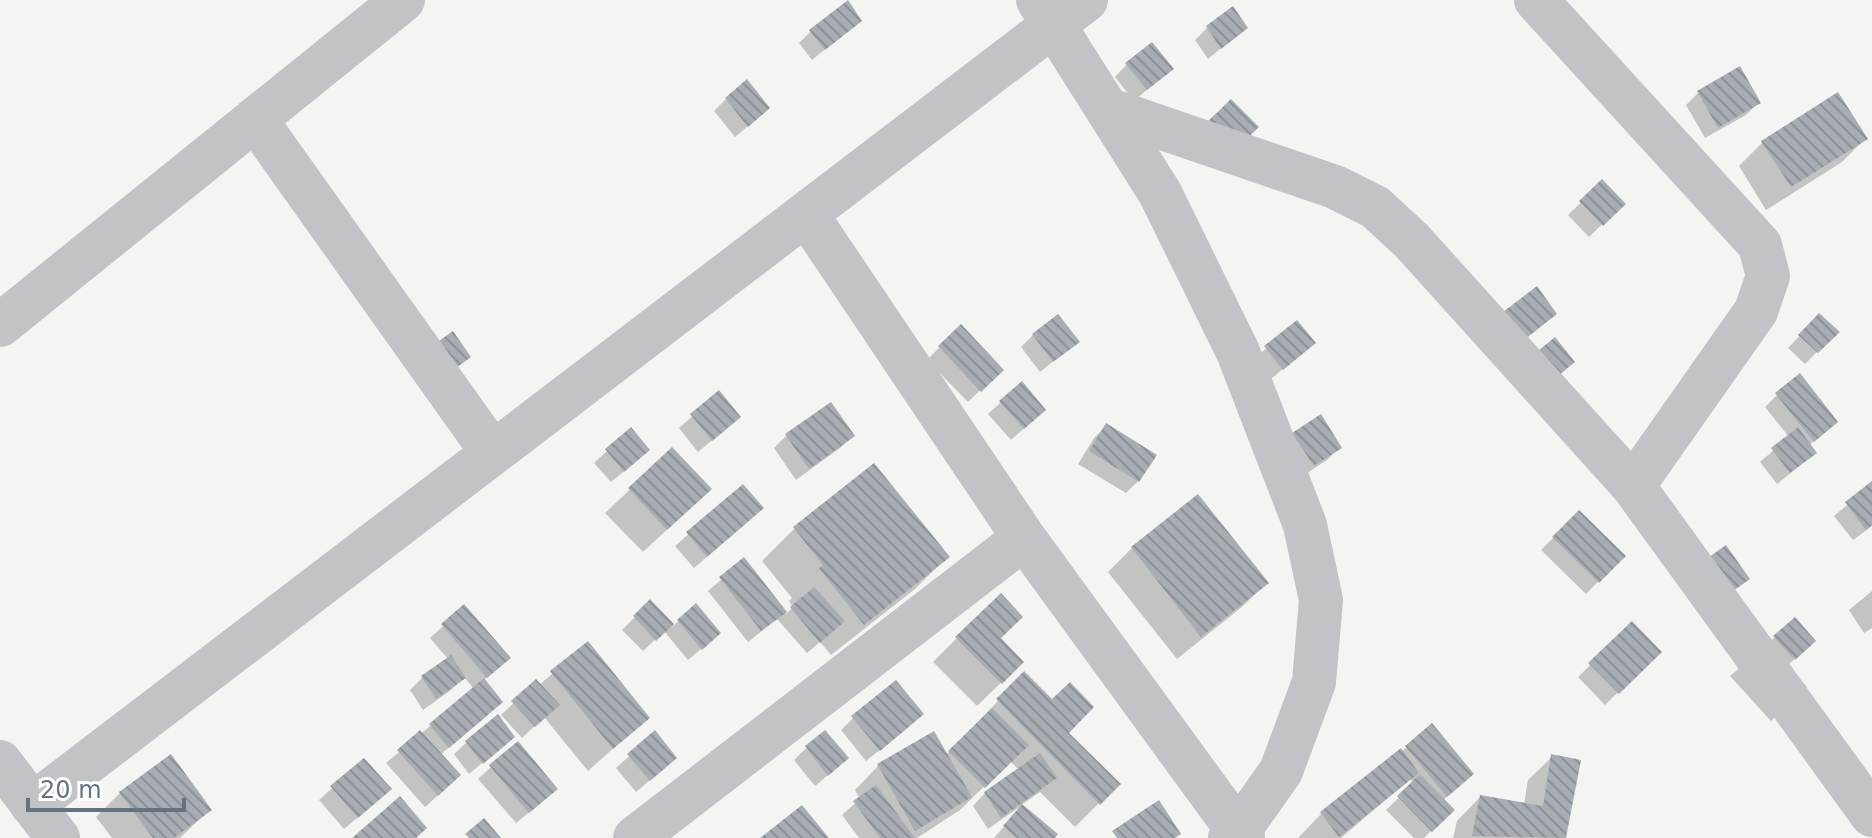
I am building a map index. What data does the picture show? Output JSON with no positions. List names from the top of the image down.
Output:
{
  "scale_bar": "20 m"
}
